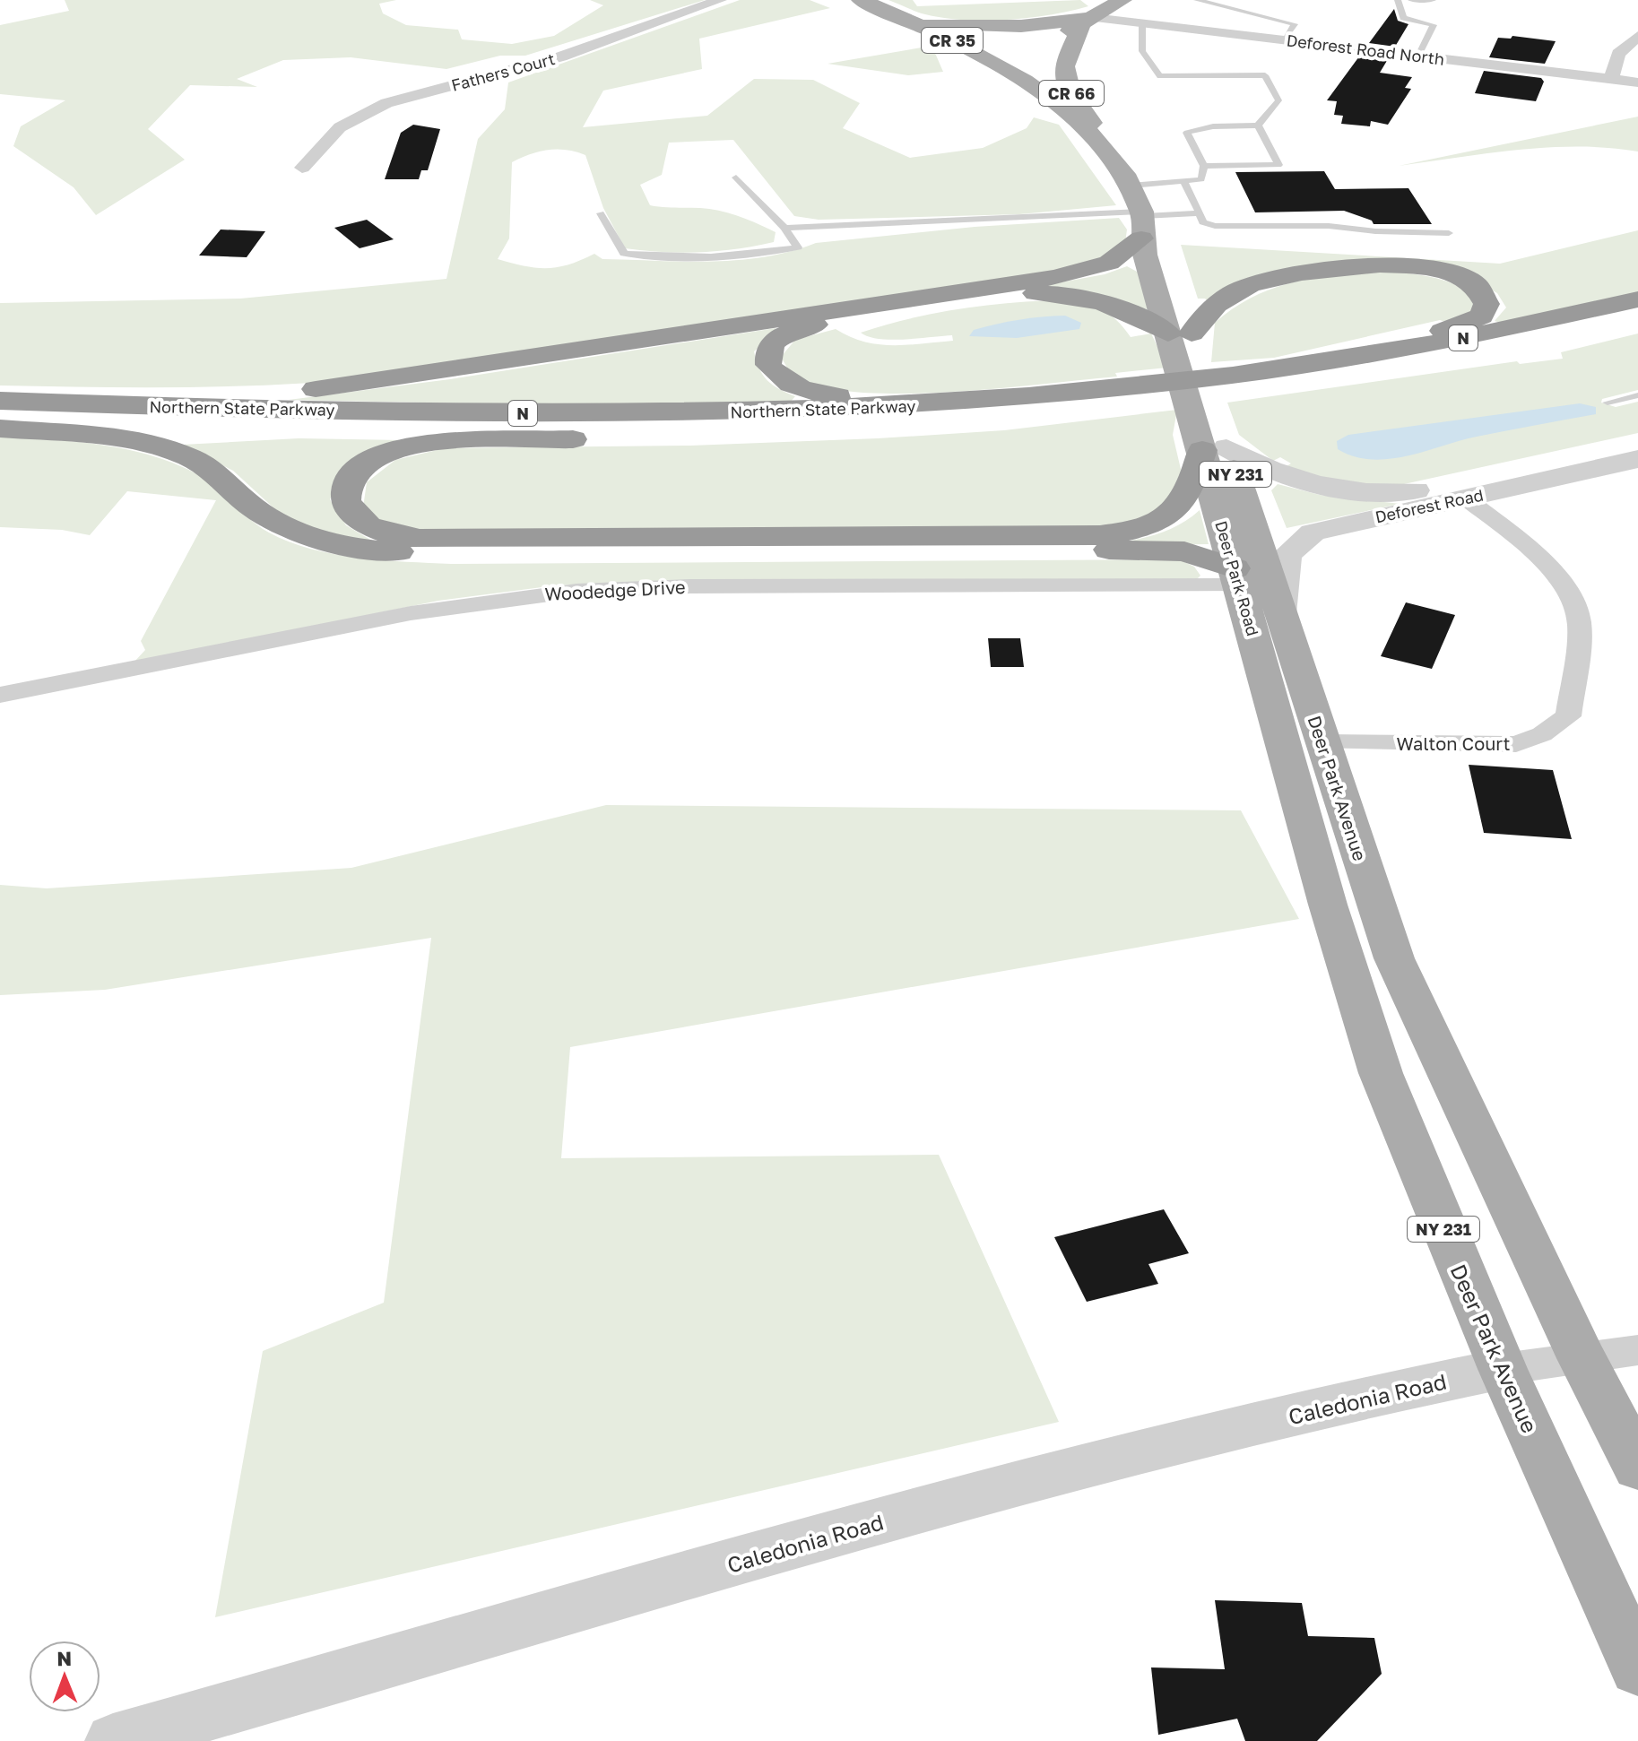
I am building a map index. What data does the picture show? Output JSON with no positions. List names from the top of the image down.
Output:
{
  "streets": {
    "highway": ["N", "Northern State Parkway"],
    "main road": [
      "CR 35",
      "CR 66",
      "NY 231",
      "Deer Park Road",
      "Deer Park Avenue"
    ],
    "street": [
      "Deforest Road North",
      "Fathers Court",
      "Deforest Road",
      "Woodedge Drive",
      "Walton Court",
      "Caledonia Road"
    ]
  },
  "crossings": [
    ["Deforest Road North", "CR 66"],
    ["CR 66", "Deer Park Road"],
    ["Deforest Road", "Deer Park Road"],
    ["Deforest Road", "Walton Court"],
    ["Deer Park Road", "Woodedge Drive"],
    ["Deer Park Road", "Walton Court"],
    ["Deer Park Road", "Deer Park Avenue"],
    ["Walton Court", "Deer Park Avenue"],
    ["Deer Park Avenue", "Caledonia Road"]
  ],
  "north": "top"
}
